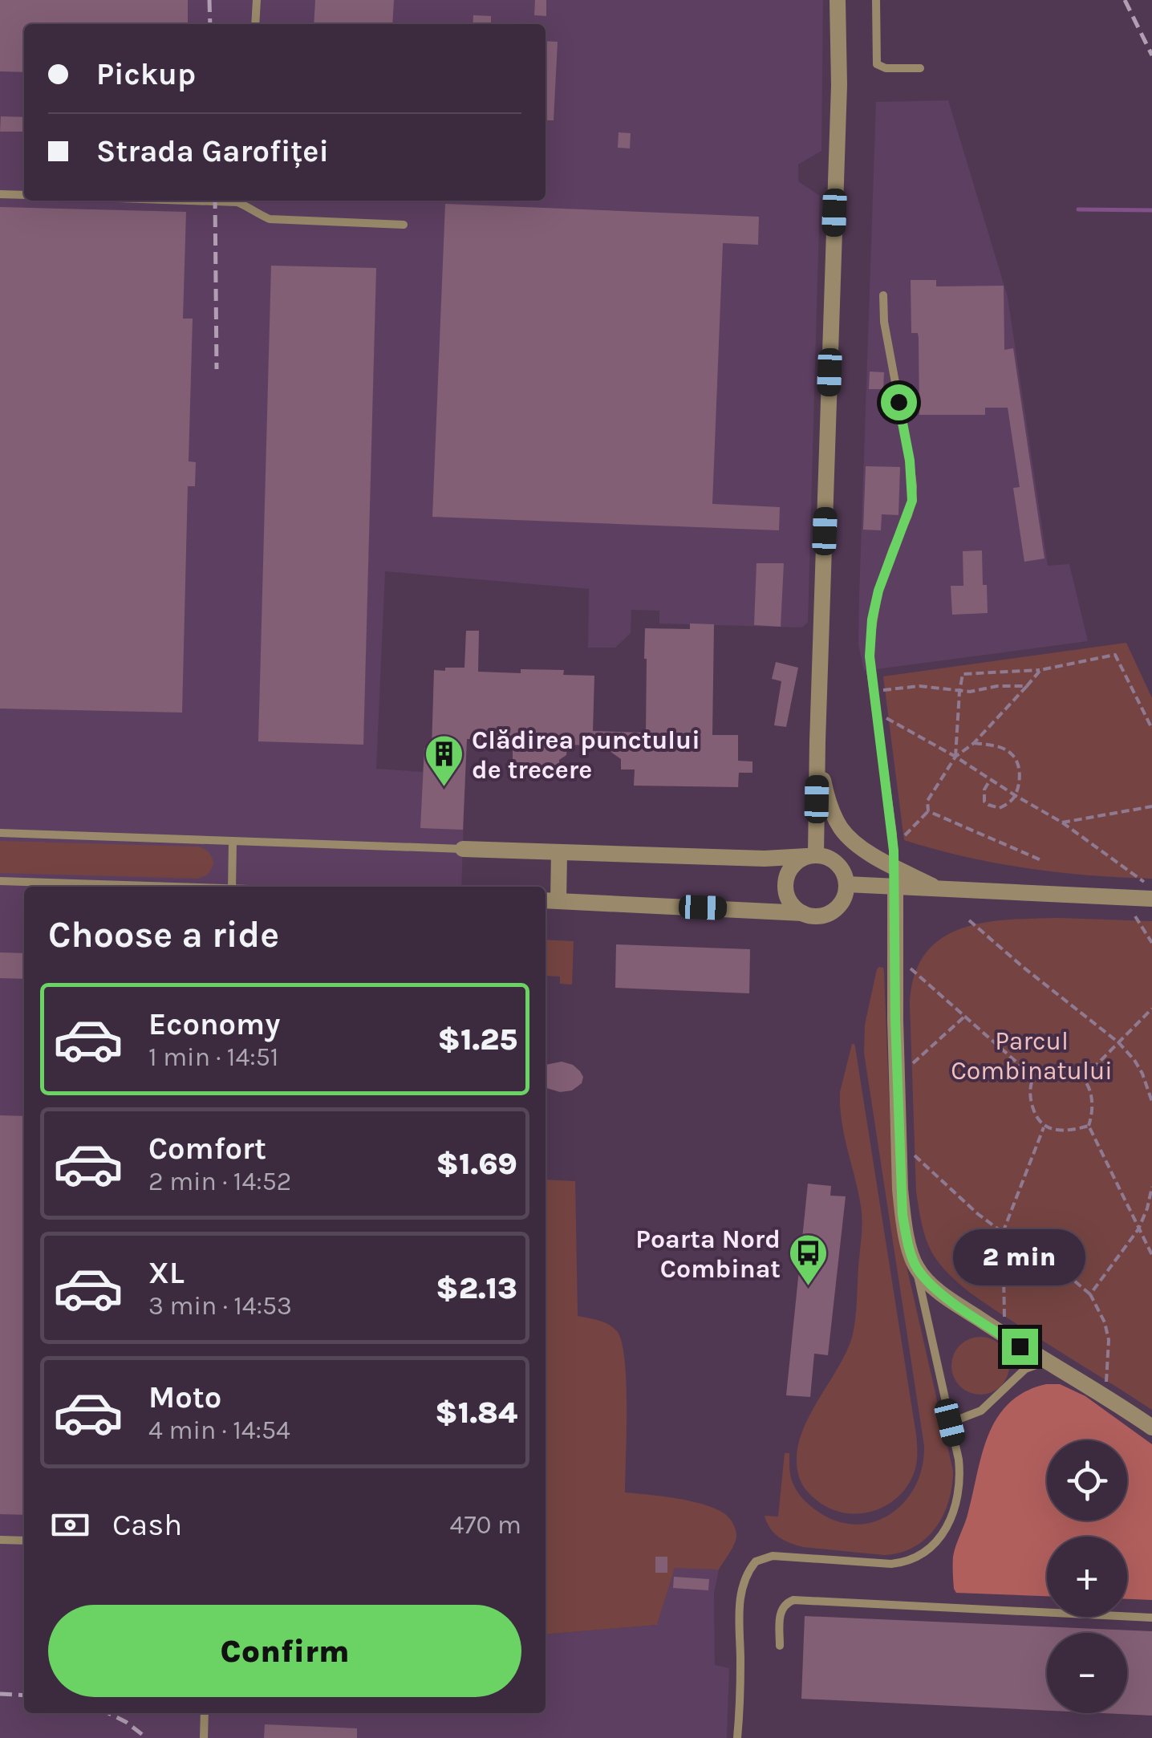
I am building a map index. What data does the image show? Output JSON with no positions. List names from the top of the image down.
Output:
{
  "parks": ["Parcul Combinatului"],
  "places": {
    "building": ["Clădirea punctului de trecere"],
    "bus stop": ["Poarta Nord Combinat"]
  },
  "page": {
    "banner": ["Pickup", "Strada Garofiței"],
    "heading": "Choose a ride",
    "list": [
      {
        "name": "Economy",
        "note": "1 min · 14:51",
        "value": "$1.25"
      },
      {
        "name": "Comfort",
        "note": "2 min · 14:52",
        "value": "$1.69"
      },
      {
        "name": "XL",
        "note": "3 min · 14:53",
        "value": "$2.13"
      },
      {
        "name": "Moto",
        "note": "4 min · 14:54",
        "value": "$1.84"
      }
    ],
    "bubble": "2 min",
    "map_buttons": ["+", "−"],
    "pay": ["Cash", "470 m"],
    "buttons": "Confirm"
  }
}
